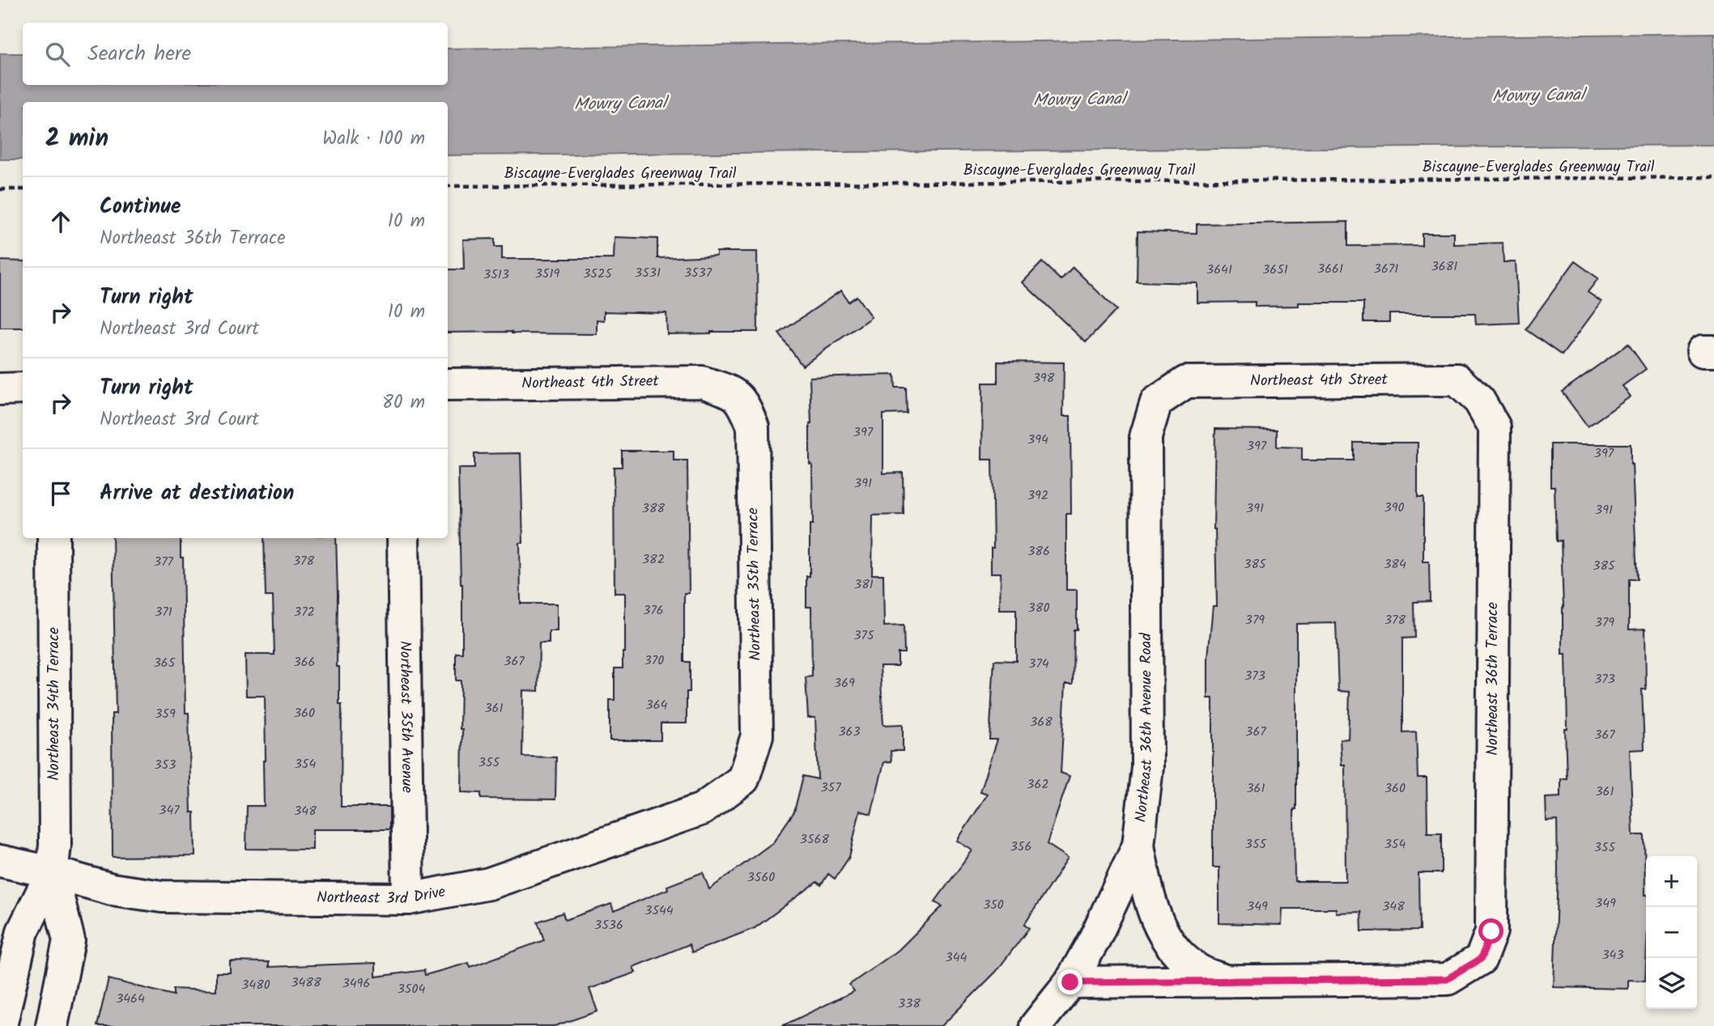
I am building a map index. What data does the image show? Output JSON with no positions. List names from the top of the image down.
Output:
{
  "streets": {
    "street": [
      "Northeast 4th Street",
      "Northeast 35th Terrace",
      "Northeast 36th Terrace",
      "Northeast 34th Terrace",
      "Northeast 35th Avenue",
      "Northeast 36th Avenue Road",
      "Northeast 3rd Drive"
    ],
    "path": ["Biscayne-Everglades Greenway Trail"]
  },
  "crossings": [
    ["Northeast 4th Street", "Northeast 35th Terrace"],
    ["Northeast 4th Street", "Northeast 36th Terrace"],
    ["Northeast 4th Street", "Northeast 36th Avenue Road"],
    ["Northeast 35th Terrace", "Northeast 3rd Drive"],
    ["Northeast 34th Terrace", "Northeast 3rd Drive"],
    ["Northeast 35th Avenue", "Northeast 3rd Drive"]
  ],
  "water": ["Mowry Canal"],
  "house_numbers": [
    "3681",
    "3661",
    "3671",
    "3641",
    "3651",
    "3531",
    "3537",
    "3519",
    "3525",
    "3513",
    "398",
    "397",
    "394",
    "397",
    "397",
    "391",
    "392",
    "390",
    "388",
    "391",
    "391",
    "386",
    "382",
    "378",
    "377",
    "385",
    "384",
    "385",
    "381",
    "380",
    "376",
    "371",
    "372",
    "379",
    "378",
    "379",
    "375",
    "370",
    "367",
    "366",
    "365",
    "374",
    "373",
    "373",
    "369",
    "364",
    "361",
    "360",
    "359",
    "368",
    "363",
    "367",
    "367",
    "355",
    "354",
    "353",
    "362",
    "357",
    "361",
    "360",
    "361",
    "347",
    "348",
    "3568",
    "355",
    "354",
    "356",
    "355",
    "3560",
    "349",
    "350",
    "349",
    "348",
    "3544",
    "3536",
    "343",
    "344",
    "3488",
    "3496",
    "3480",
    "3504",
    "3464",
    "338"
  ],
  "page": {
    "search": "Search here",
    "heading": ["2 min", "Walk · 100 m"],
    "list": [
      ["Continue", "Northeast 36th Terrace", "10 m"],
      ["Turn right", "Northeast 3rd Court", "10 m"],
      ["Turn right", "Northeast 3rd Court", "80 m"],
      "Arrive at destination"
    ],
    "map_buttons": ["+", "−"]
  }
}
